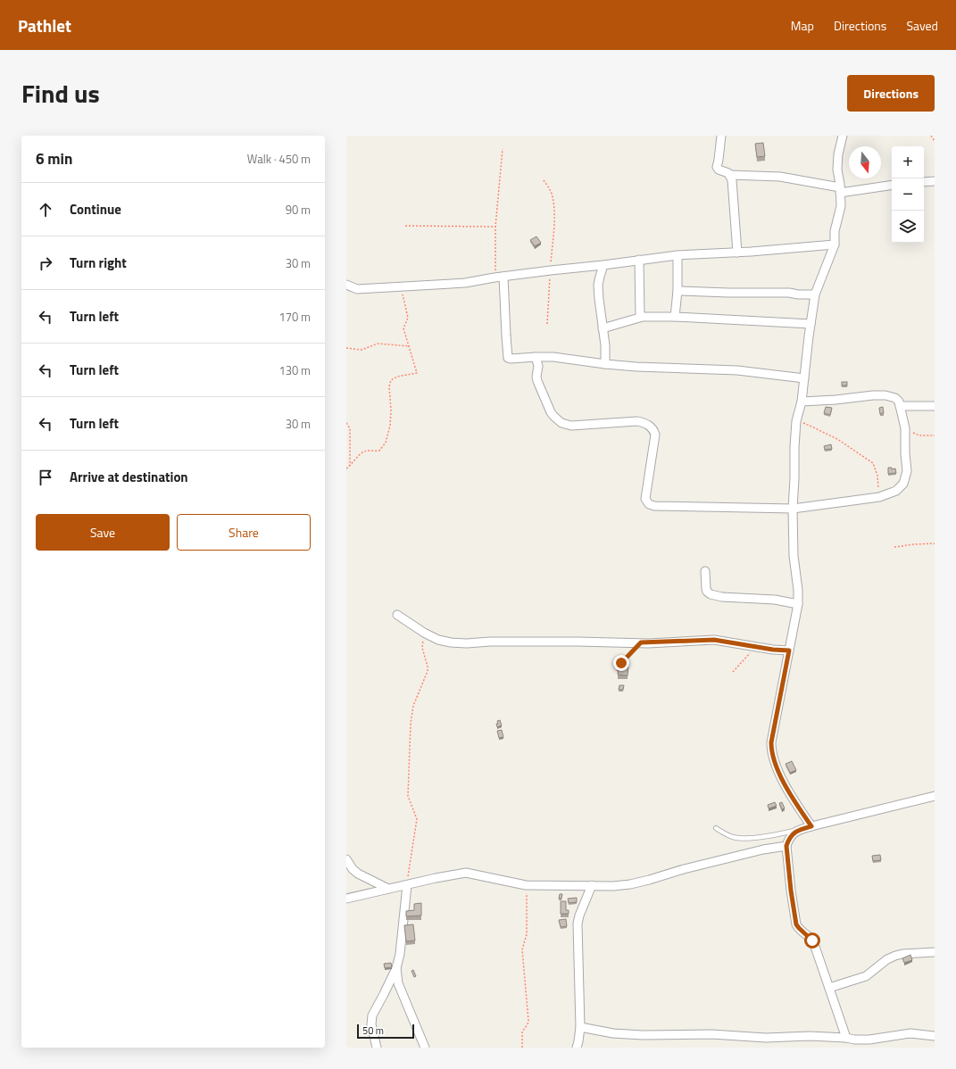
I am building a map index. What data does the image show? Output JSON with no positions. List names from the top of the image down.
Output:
{
  "scale_bar": "50 m",
  "north": "bottom",
  "page": {
    "header": "Pathlet",
    "nav": ["Map", "Directions", "Saved"],
    "title": "Find us",
    "buttons": [
      "Directions",
      ["Save", "Share"]
    ],
    "heading": ["6 min", "Walk · 450 m"],
    "map_buttons": ["+", "−"],
    "list": [
      ["Continue", "90 m"],
      ["Turn right", "30 m"],
      ["Turn left", "170 m"],
      ["Turn left", "130 m"],
      ["Turn left", "30 m"],
      "Arrive at destination"
    ],
    "scale": "50 m"
  }
}
